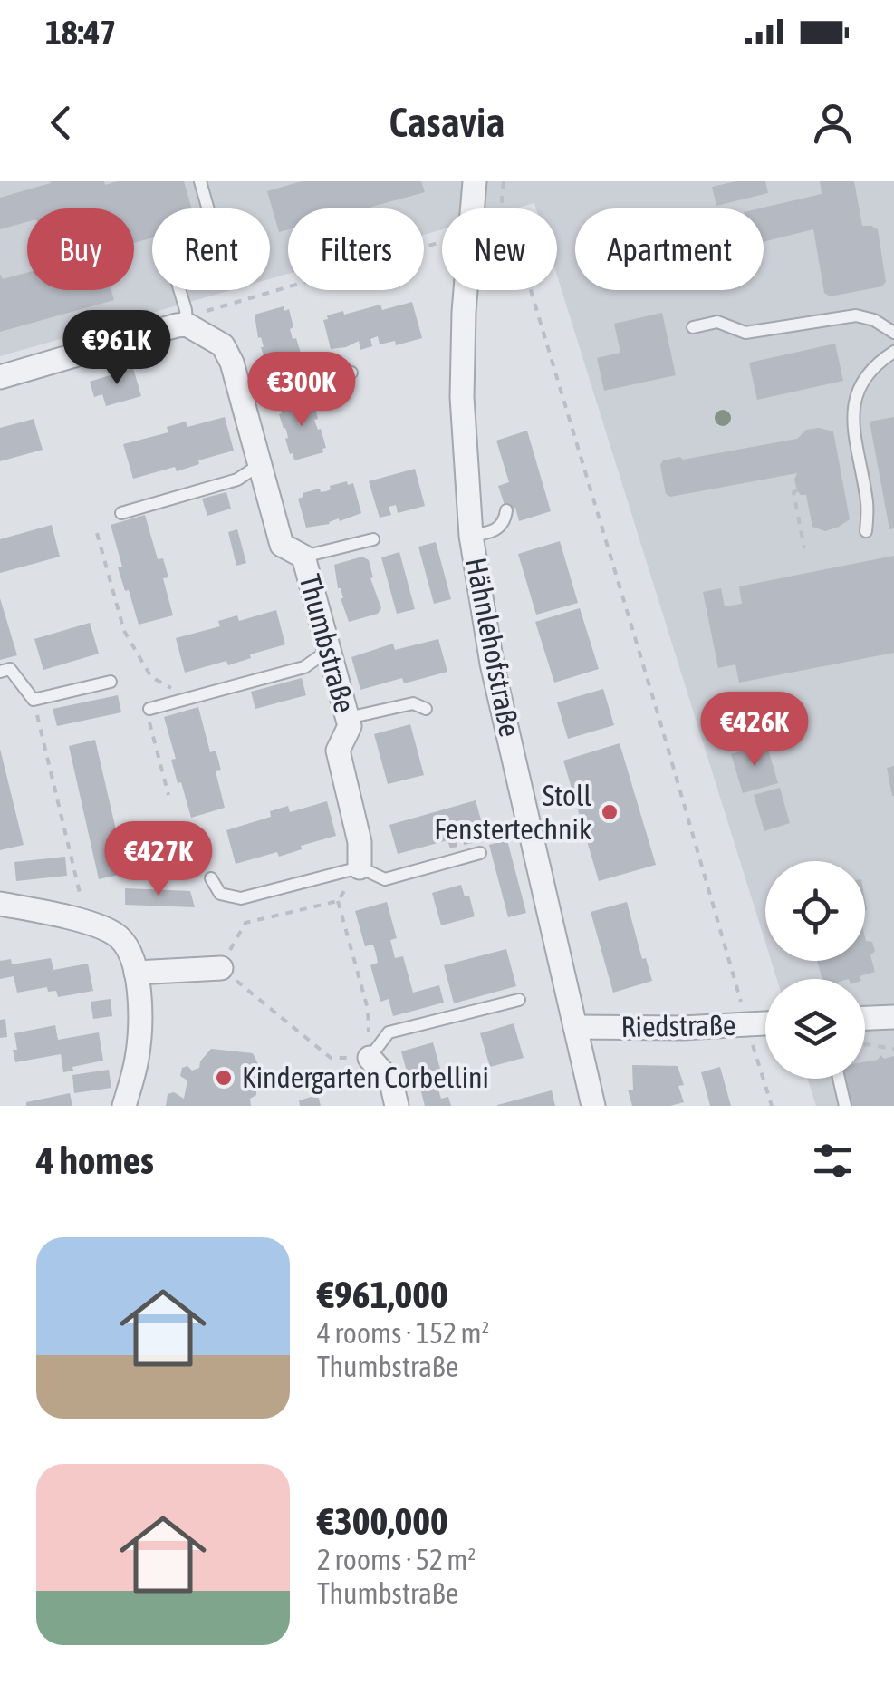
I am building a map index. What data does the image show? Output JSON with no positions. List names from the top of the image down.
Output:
{
  "streets": {
    "street": ["Thumbstraße", "Hähnlehofstraße", "Riedstraße"]
  },
  "crossings": [
    ["Hähnlehofstraße", "Riedstraße"]
  ],
  "places": ["Stoll Fenstertechnik", "Kindergarten Corbellini"],
  "page": {
    "status": "18:47",
    "header": "Casavia",
    "chip": [
      "Buy",
      "Rent",
      "Filters",
      "New",
      "Apartment"
    ],
    "price": [
      "€961K",
      "€300K",
      "€426K",
      "€427K"
    ],
    "heading": "4 homes",
    "list": [
      {
        "name": "€961,000",
        "note": "4 rooms · 152 m² · Thumbstraße"
      },
      {
        "name": "€300,000",
        "note": "2 rooms · 52 m² · Thumbstraße"
      }
    ]
  }
}
